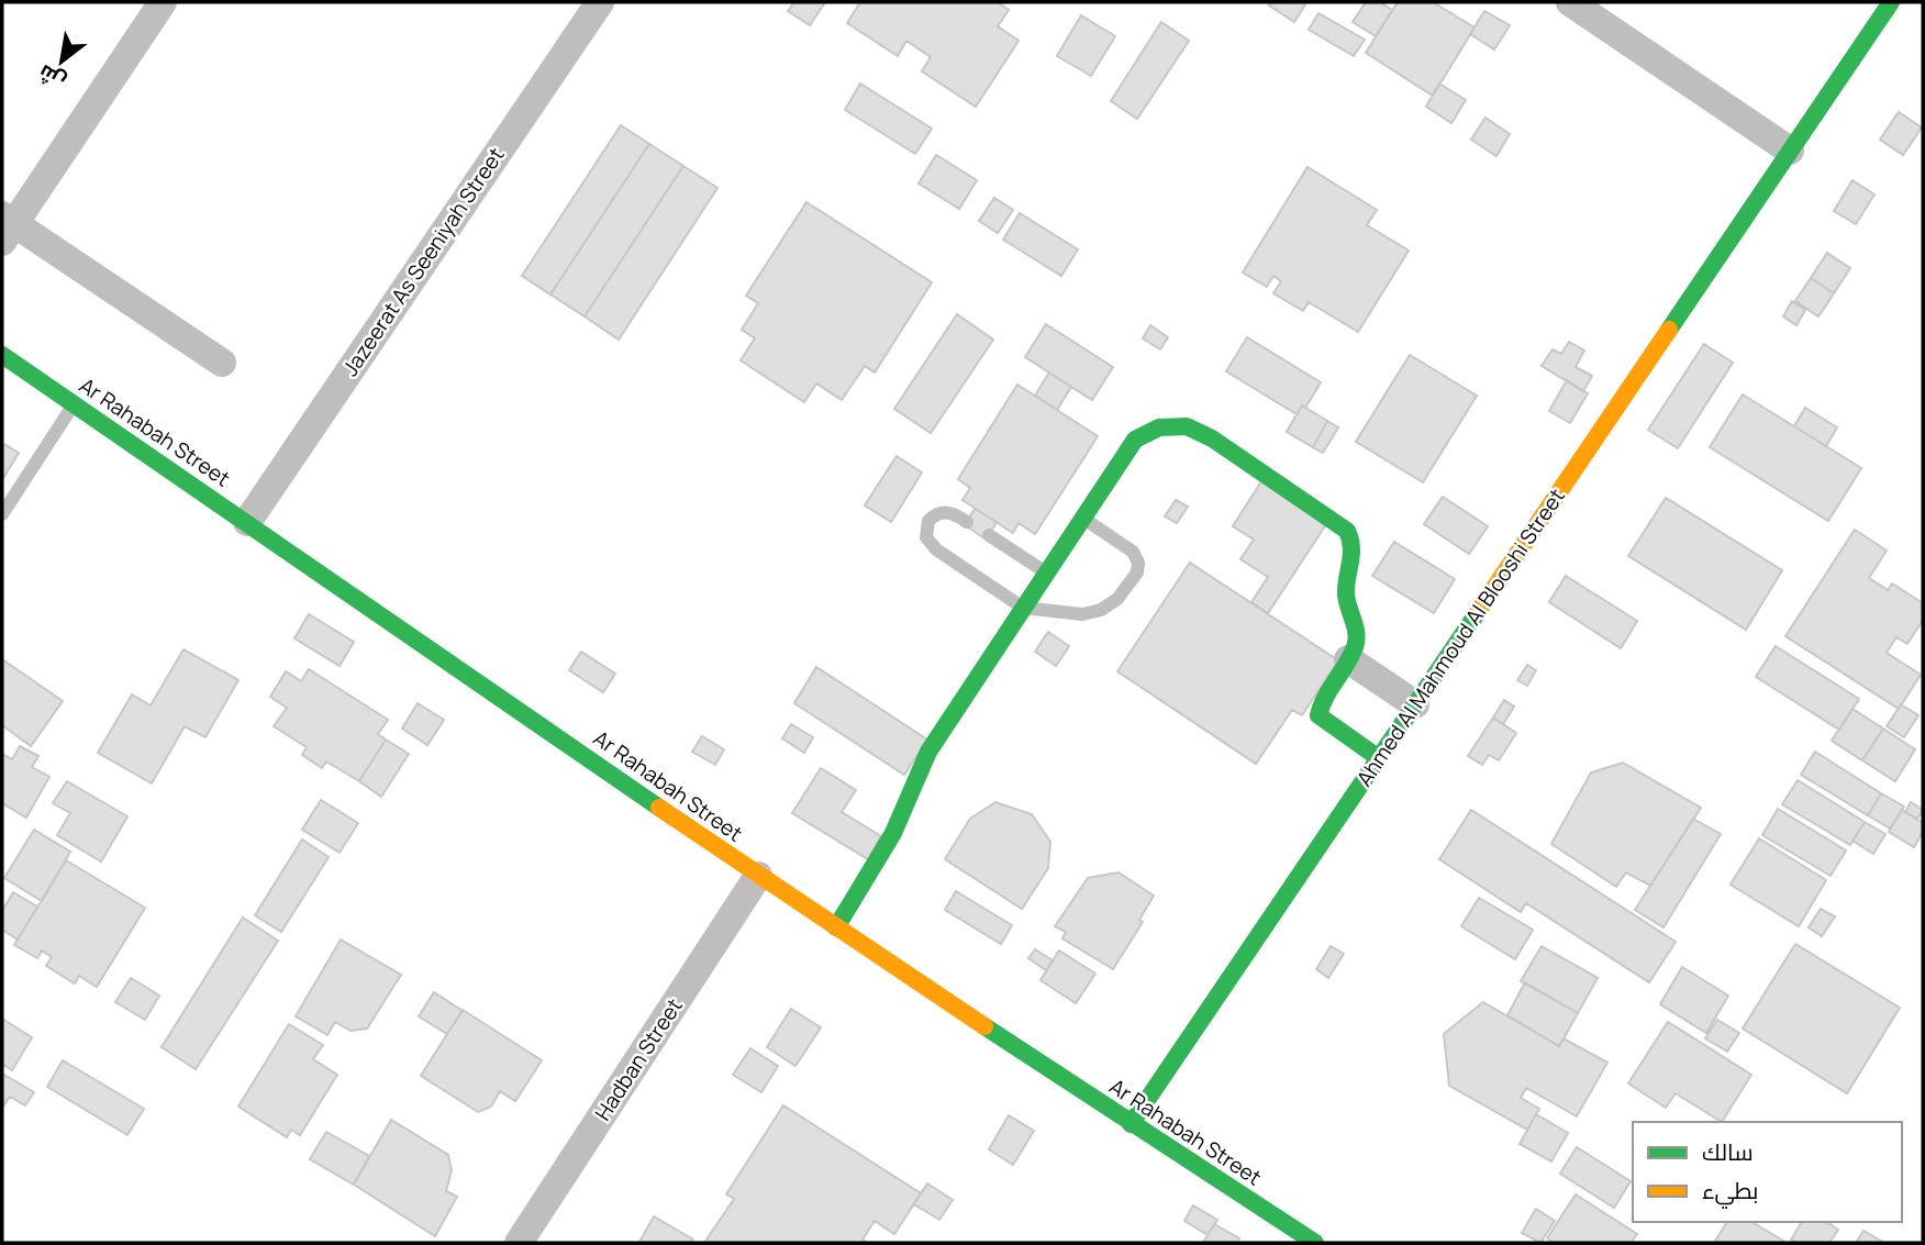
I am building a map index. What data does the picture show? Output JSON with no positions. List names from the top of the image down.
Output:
{
  "streets": {
    "street": [
      "Jazeerat As Seeniyah Street",
      "Ar Rahabah Street",
      "Ahmed Al Mahmoud Al Blooshi Street",
      "Hadban Street"
    ]
  },
  "crossings": [
    ["Jazeerat As Seeniyah Street", "Ar Rahabah Street"],
    ["Ar Rahabah Street", "Ahmed Al Mahmoud Al Blooshi Street"],
    ["Ar Rahabah Street", "Hadban Street"]
  ],
  "legend": ["سالك", "بطيء"],
  "north": "bottom left"
}
